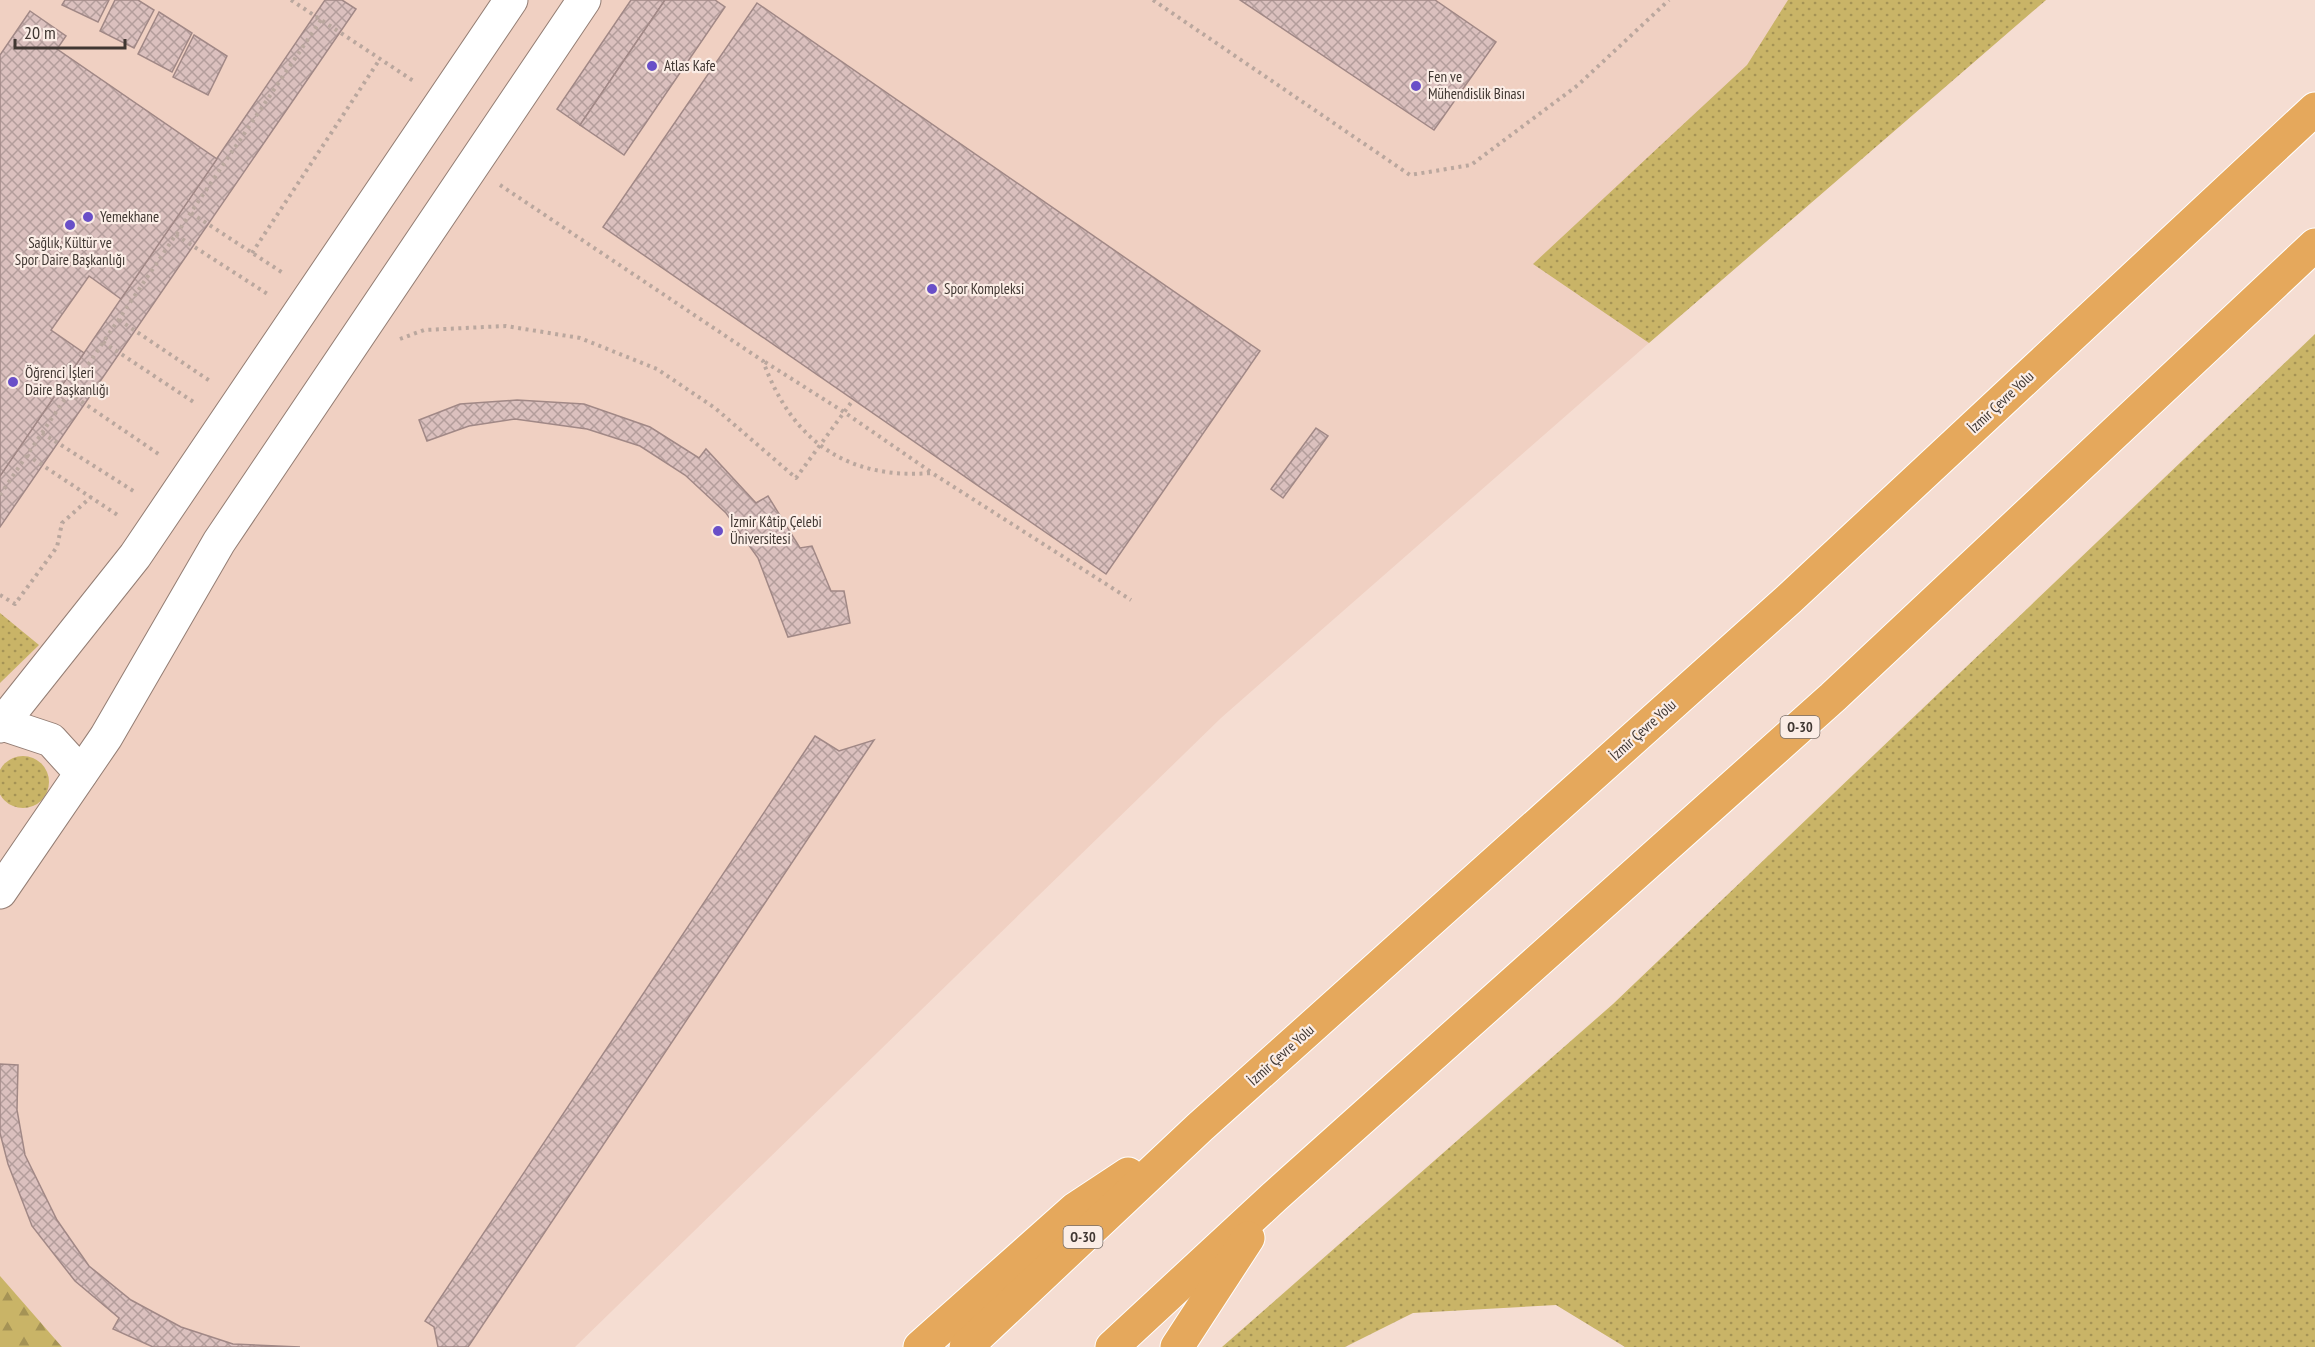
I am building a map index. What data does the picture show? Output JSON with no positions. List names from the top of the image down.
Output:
{
  "streets": {
    "highway": ["İzmir Çevre Yolu", "O-30"]
  },
  "places": [
    "Atlas Kafe",
    "Fen ve Mühendislik Binası",
    "Yemekhane",
    "Sağlık, Kültür ve Spor Daire Başkanlığı",
    "Spor Kompleksi",
    "Öğrenci İşleri Daire Başkanlığı",
    "İzmir Kâtip Çelebi Üniversitesi"
  ],
  "scale_bar": "20 m"
}
